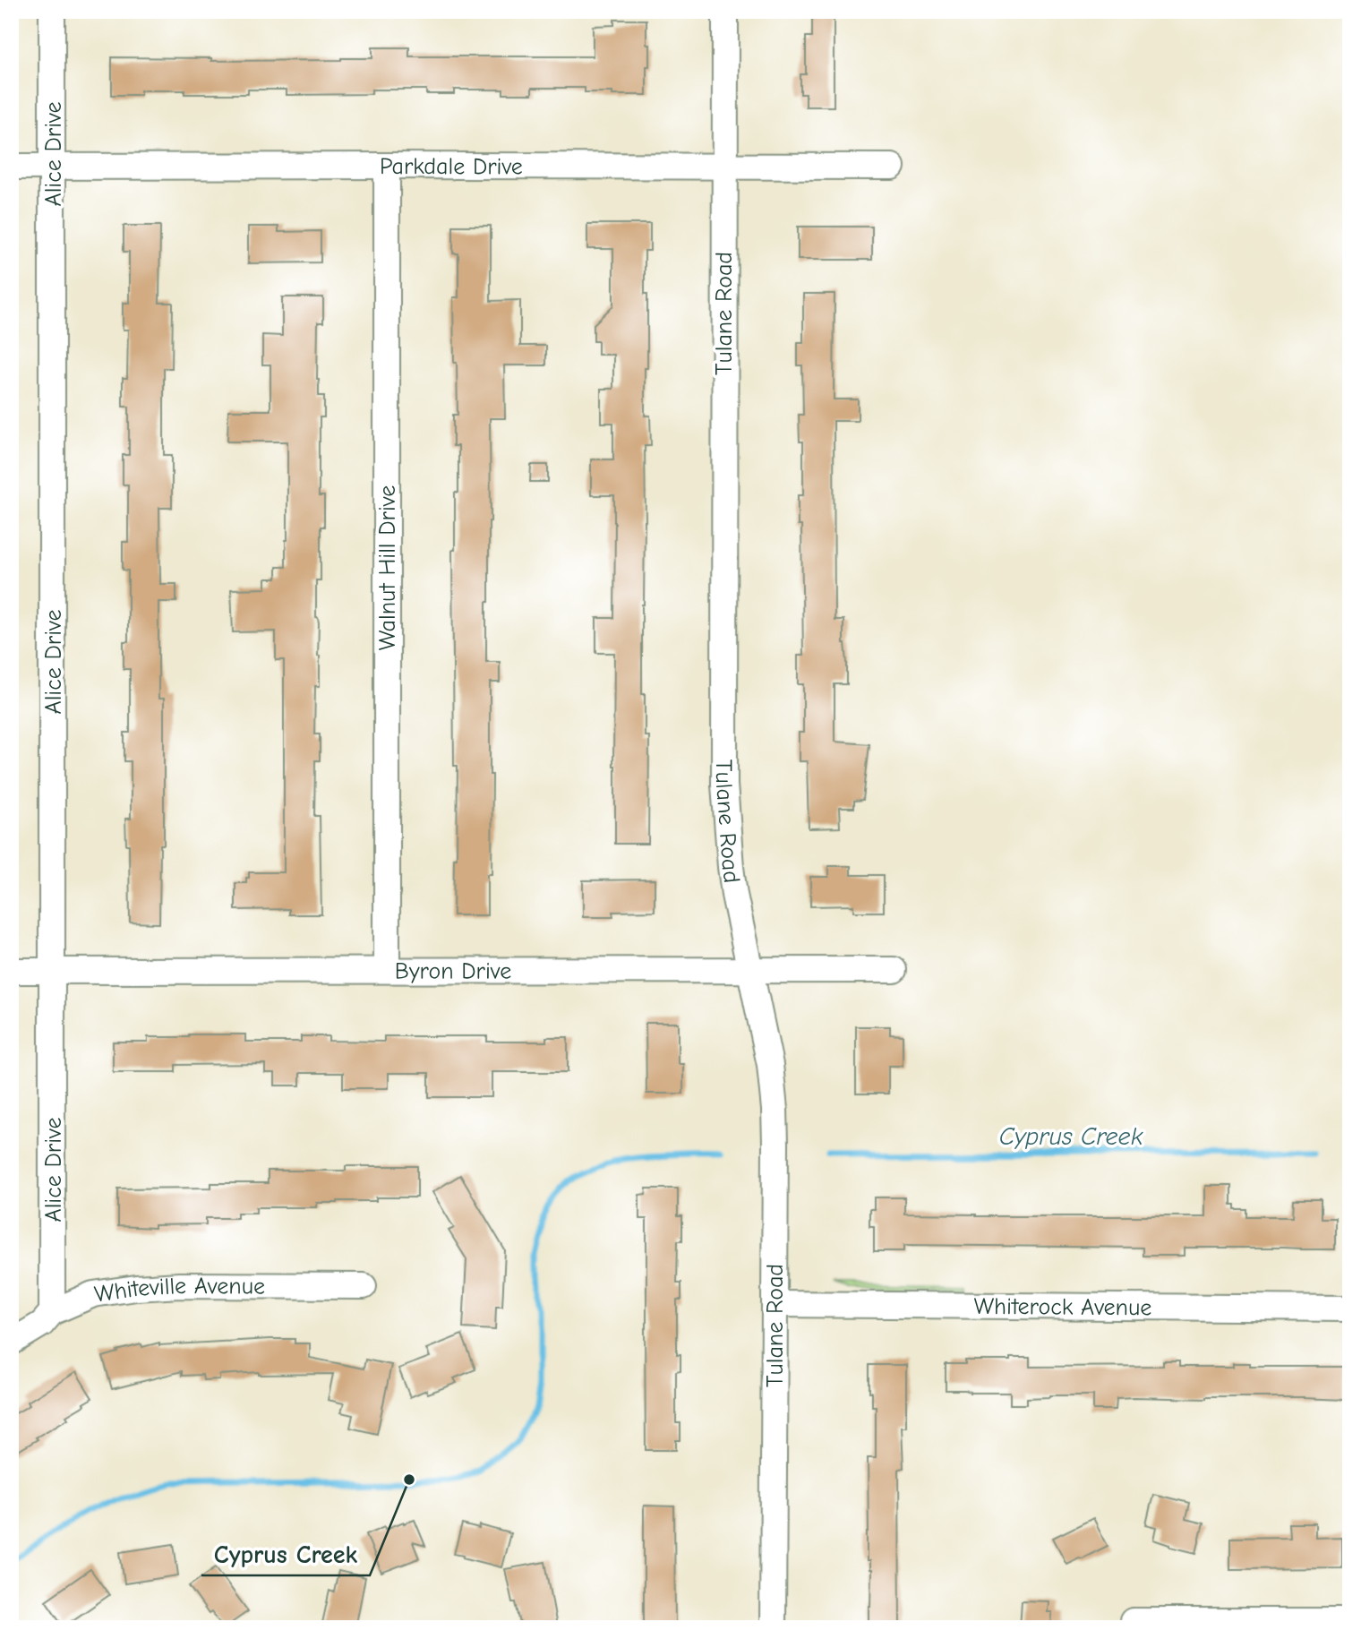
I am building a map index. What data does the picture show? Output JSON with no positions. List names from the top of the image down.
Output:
{
  "streets": {
    "street": [
      "Alice Drive",
      "Parkdale Drive",
      "Tulane Road",
      "Walnut Hill Drive",
      "Byron Drive",
      "Whiteville Avenue",
      "Whiterock Avenue"
    ]
  },
  "crossings": [
    ["Alice Drive", "Parkdale Drive"],
    ["Alice Drive", "Byron Drive"],
    ["Alice Drive", "Whiteville Avenue"],
    ["Parkdale Drive", "Tulane Road"],
    ["Parkdale Drive", "Walnut Hill Drive"],
    ["Tulane Road", "Byron Drive"],
    ["Tulane Road", "Whiterock Avenue"],
    ["Walnut Hill Drive", "Byron Drive"]
  ],
  "water": ["Cyprus Creek"],
  "places": ["Cyprus Creek"]
}
